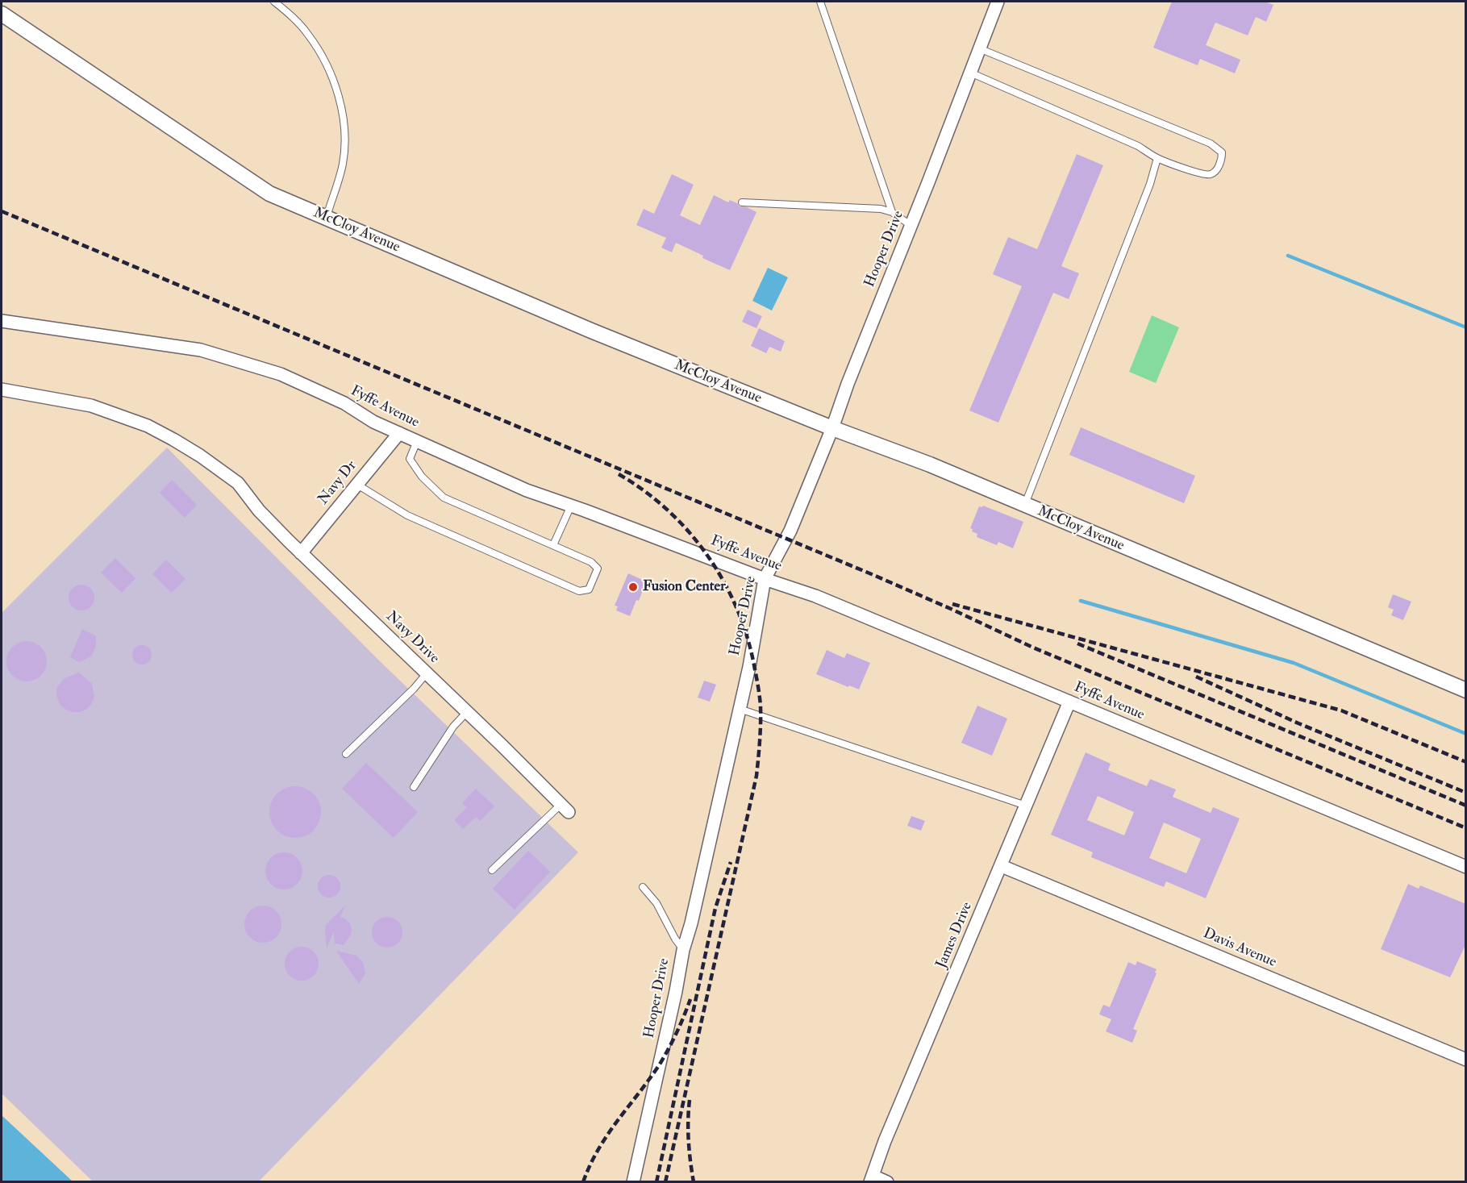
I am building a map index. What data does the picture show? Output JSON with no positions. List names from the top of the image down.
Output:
{
  "streets": {
    "street": [
      "McCloy Avenue",
      "Hooper Drive",
      "Fyffe Avenue",
      "Navy Dr",
      "Navy Drive",
      "James Drive",
      "Davis Avenue"
    ]
  },
  "crossings": [
    ["McCloy Avenue", "Hooper Drive"],
    ["Hooper Drive", "Fyffe Avenue"],
    ["Fyffe Avenue", "Navy Dr"],
    ["Fyffe Avenue", "James Drive"],
    ["Navy Dr", "Navy Drive"],
    ["James Drive", "Davis Avenue"]
  ],
  "places": ["Fusion Center"]
}
